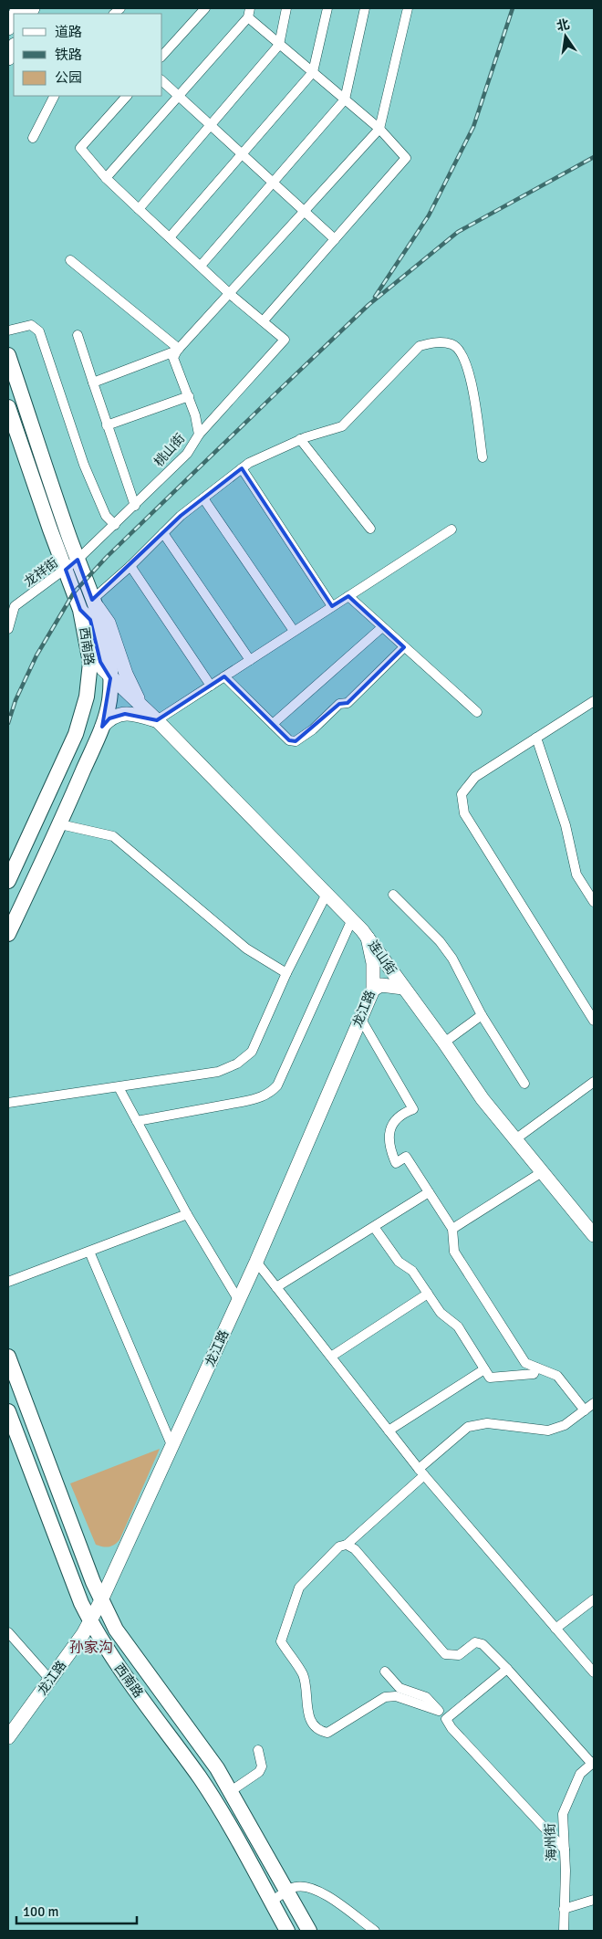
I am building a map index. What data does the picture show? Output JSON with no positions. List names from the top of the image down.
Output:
{
  "streets": {
    "main road": ["西南路"],
    "street": [
      "桃山街",
      "龙祥街",
      "连山街",
      "龙江路",
      "海州街"
    ]
  },
  "crossings": [
    ["桃山街", "龙祥街"],
    ["桃山街", "西南路"],
    ["龙祥街", "西南路"],
    ["西南路", "连山街"],
    ["西南路", "龙江路"],
    ["连山街", "龙江路"]
  ],
  "districts": ["孙家沟"],
  "legend": ["道路", "铁路", "公园"],
  "scale_bar": "100 m",
  "north": "top"
}
